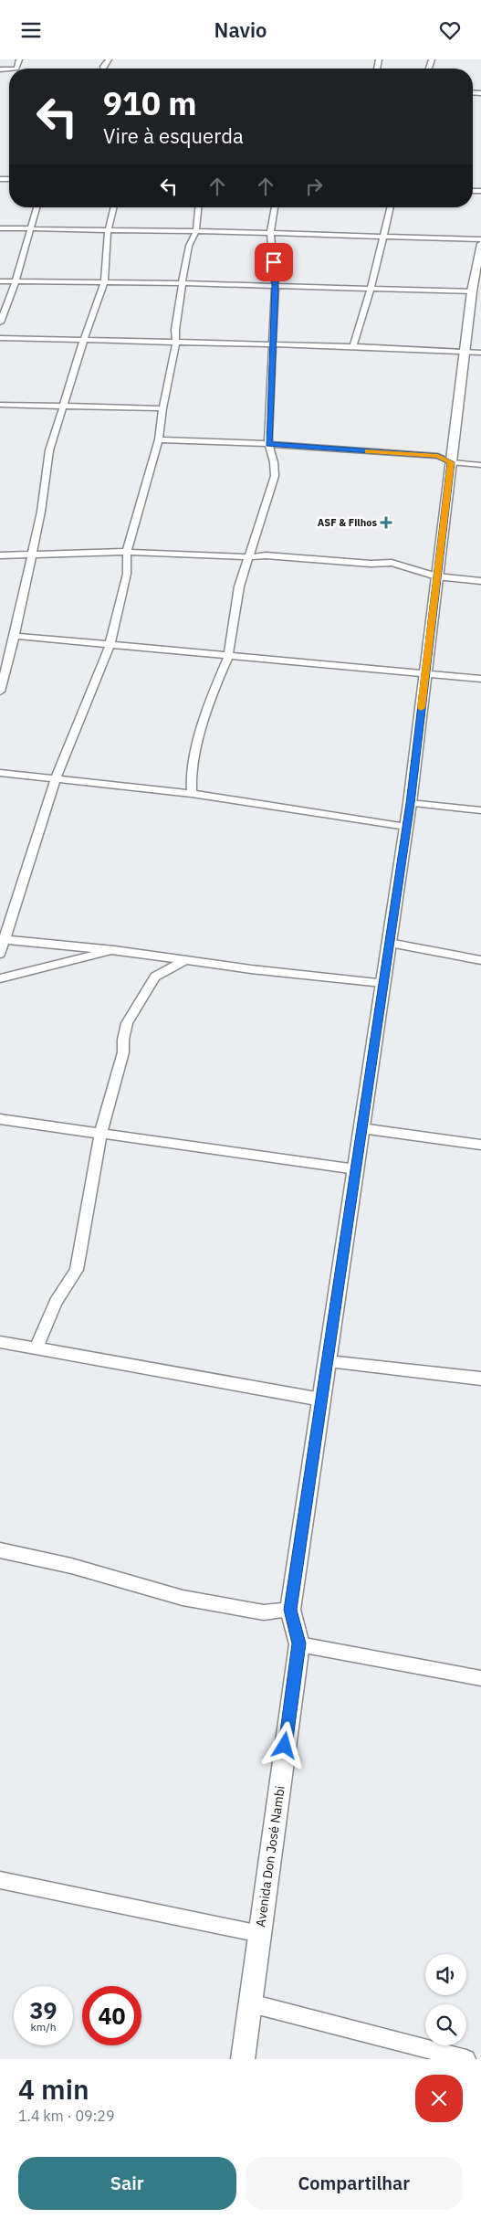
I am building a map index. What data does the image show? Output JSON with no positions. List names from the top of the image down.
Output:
{
  "streets": {
    "street": ["Avenida Don José Nambi"]
  },
  "places": {
    "health": ["ASF & Filhos"]
  },
  "page": {
    "header": "Navio",
    "turn": ["910 m", "Vire à esquerda"],
    "speed": "39 km/h",
    "limit": "40",
    "heading": ["4 min", "1.4 km · 09:29"],
    "buttons": ["Sair", "Compartilhar"]
  }
}
